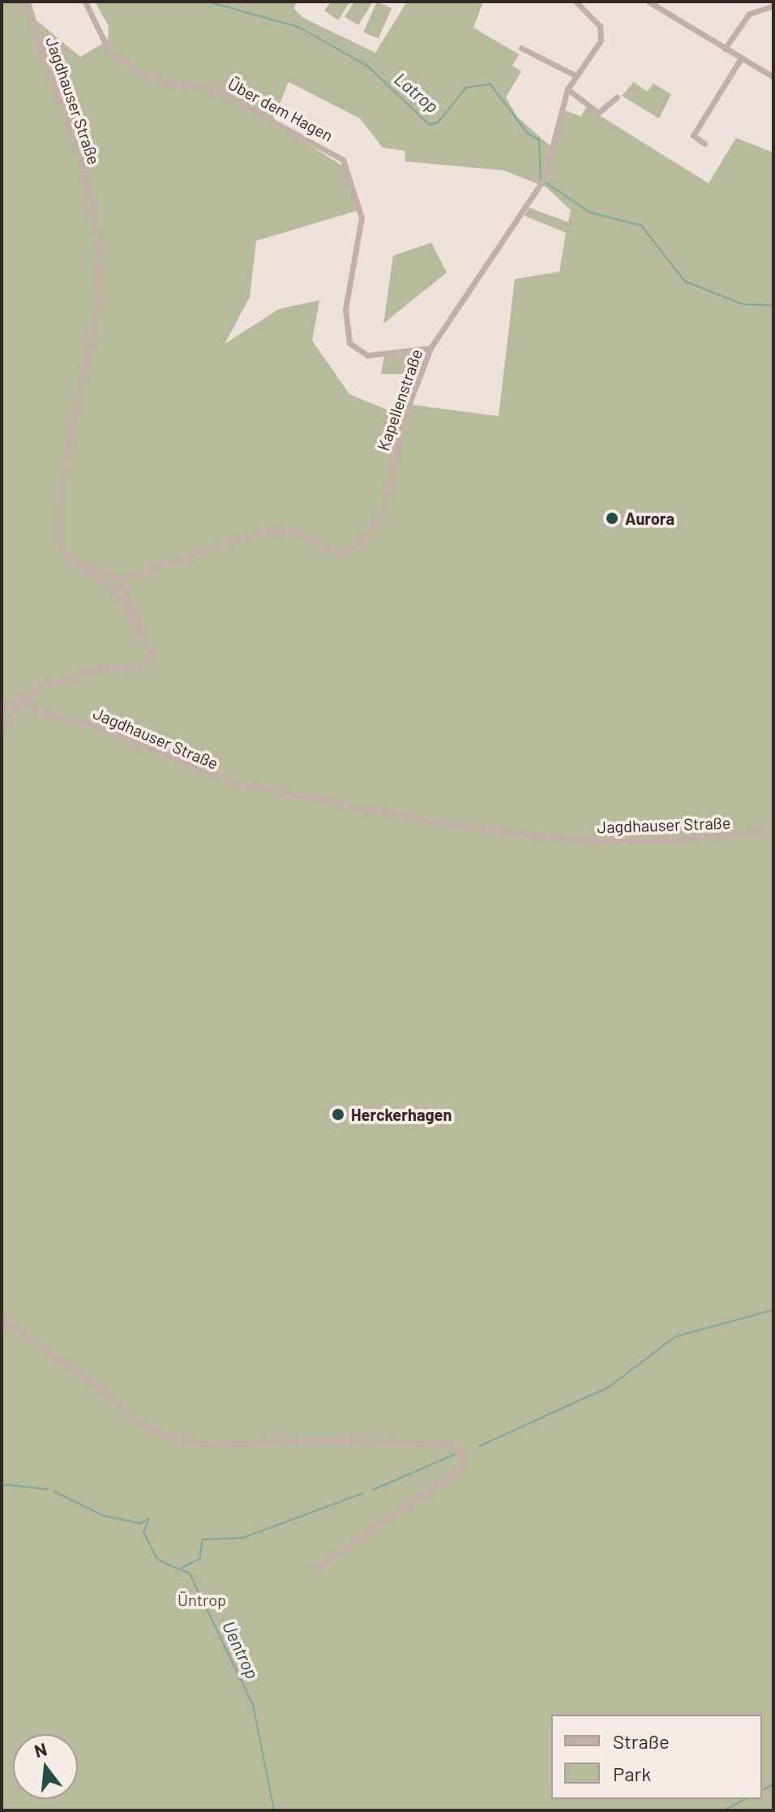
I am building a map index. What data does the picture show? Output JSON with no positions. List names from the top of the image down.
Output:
{
  "streets": {
    "street": ["Jagdhauser Straße", "Über dem Hagen", "Kapellenstraße"]
  },
  "crossings": [
    ["Über dem Hagen", "Kapellenstraße"]
  ],
  "water": ["Latrop", "Uentrop"],
  "parks": ["Üntrop"],
  "places": ["Aurora", "Herckerhagen"],
  "legend": ["Straße", "Park"],
  "north": "top"
}
